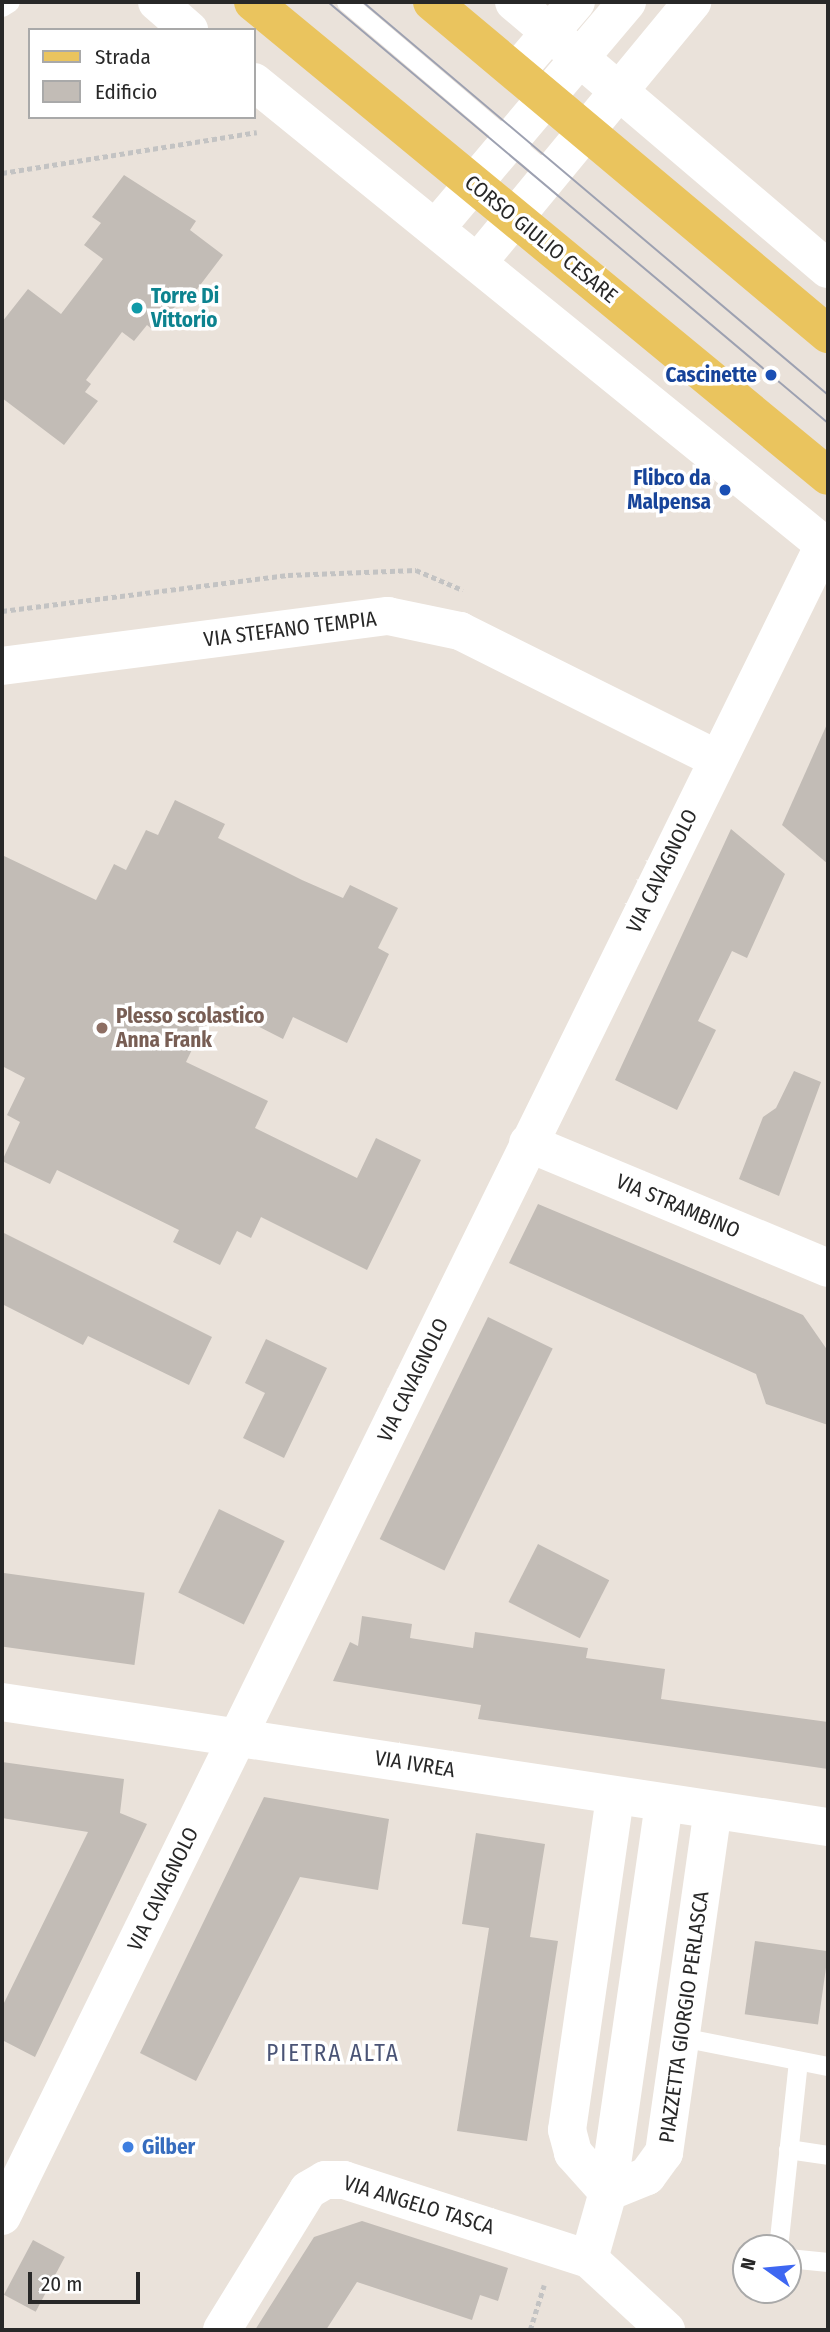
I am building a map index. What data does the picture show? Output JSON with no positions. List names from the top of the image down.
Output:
{
  "streets": {
    "main road": ["CORSO GIULIO CESARE"],
    "street": [
      "VIA STEFANO TEMPIA",
      "VIA CAVAGNOLO",
      "VIA STRAMBINO",
      "VIA IVREA",
      "PIAZZETTA GIORGIO PERLASCA",
      "VIA ANGELO TASCA"
    ]
  },
  "crossings": [
    ["VIA STEFANO TEMPIA", "VIA CAVAGNOLO"],
    ["VIA CAVAGNOLO", "VIA STRAMBINO"],
    ["VIA CAVAGNOLO", "VIA IVREA"],
    ["VIA IVREA", "PIAZZETTA GIORGIO PERLASCA"]
  ],
  "districts": ["PIETRA ALTA"],
  "places": [
    "Torre Di Vittorio",
    "Cascinette",
    "Flibco da Malpensa",
    "Plesso scolastico Anna Frank",
    "Gilber"
  ],
  "legend": ["Strada", "Edificio"],
  "scale_bar": "20 m",
  "north": "left"
}
